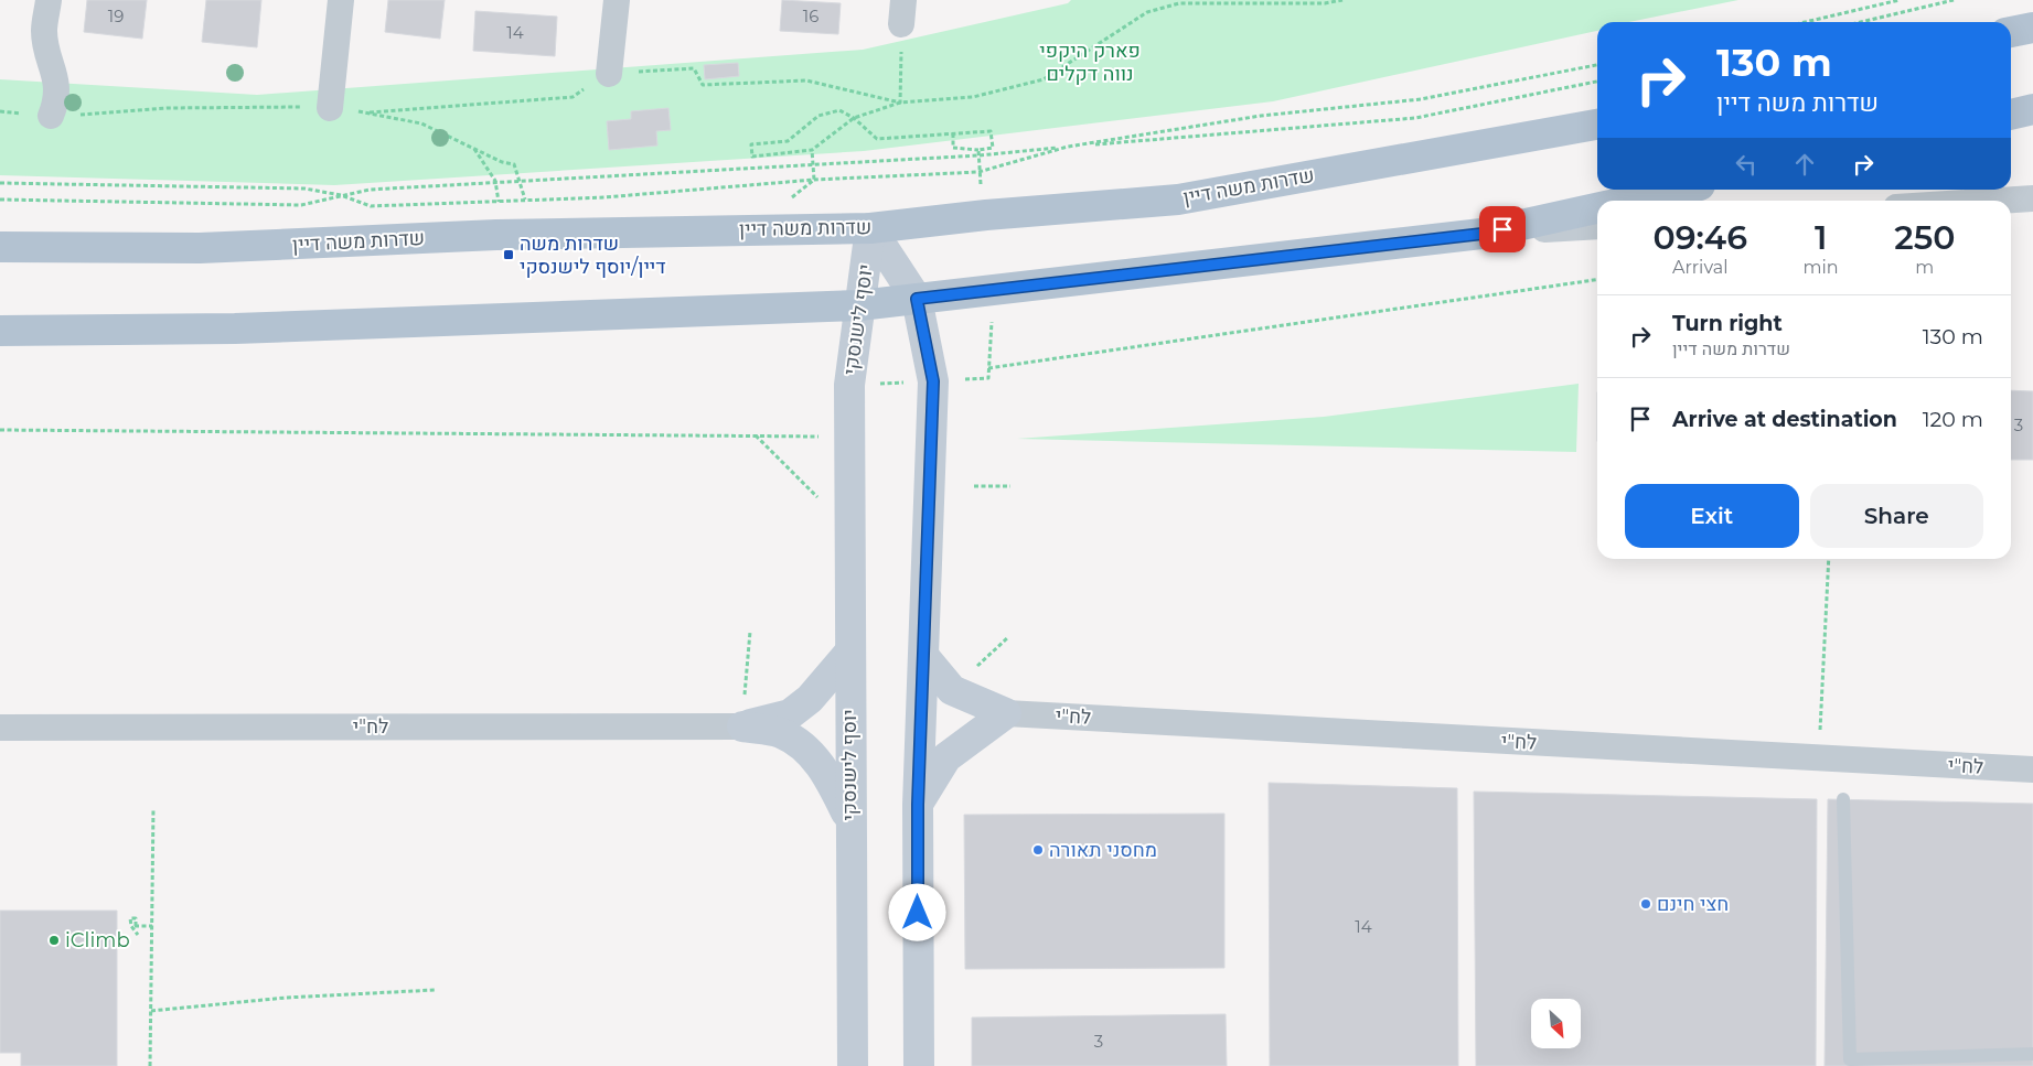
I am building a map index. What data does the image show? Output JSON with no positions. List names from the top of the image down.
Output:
{
  "streets": {
    "main road": ["שדרות משה דיין", "יוסף לישנסקי"],
    "street": ["לח\"י"]
  },
  "crossings": [
    ["שדרות משה דיין", "יוסף לישנסקי"]
  ],
  "parks": ["פארק היקפי נווה דקלים"],
  "places": {
    "transit": ["שדרות משה דיין/יוסף לישנסקי"],
    "other": ["מחסני תאורה", "חצי חינם", "iClimb"]
  },
  "house_numbers": [
    "19",
    "16",
    "14",
    "3",
    "14",
    "3"
  ],
  "north": "bottom right",
  "page": {
    "turn": ["130 m", "שדרות משה דיין"],
    "eta": [
      "09:46",
      "Arrival",
      "1",
      "min",
      "250",
      "m"
    ],
    "list": [
      {
        "name": "Turn right",
        "note": "שדרות משה דיין",
        "value": "130 m"
      },
      {
        "name": "Arrive at destination",
        "value": "120 m"
      }
    ],
    "buttons": ["Exit", "Share"]
  }
}
